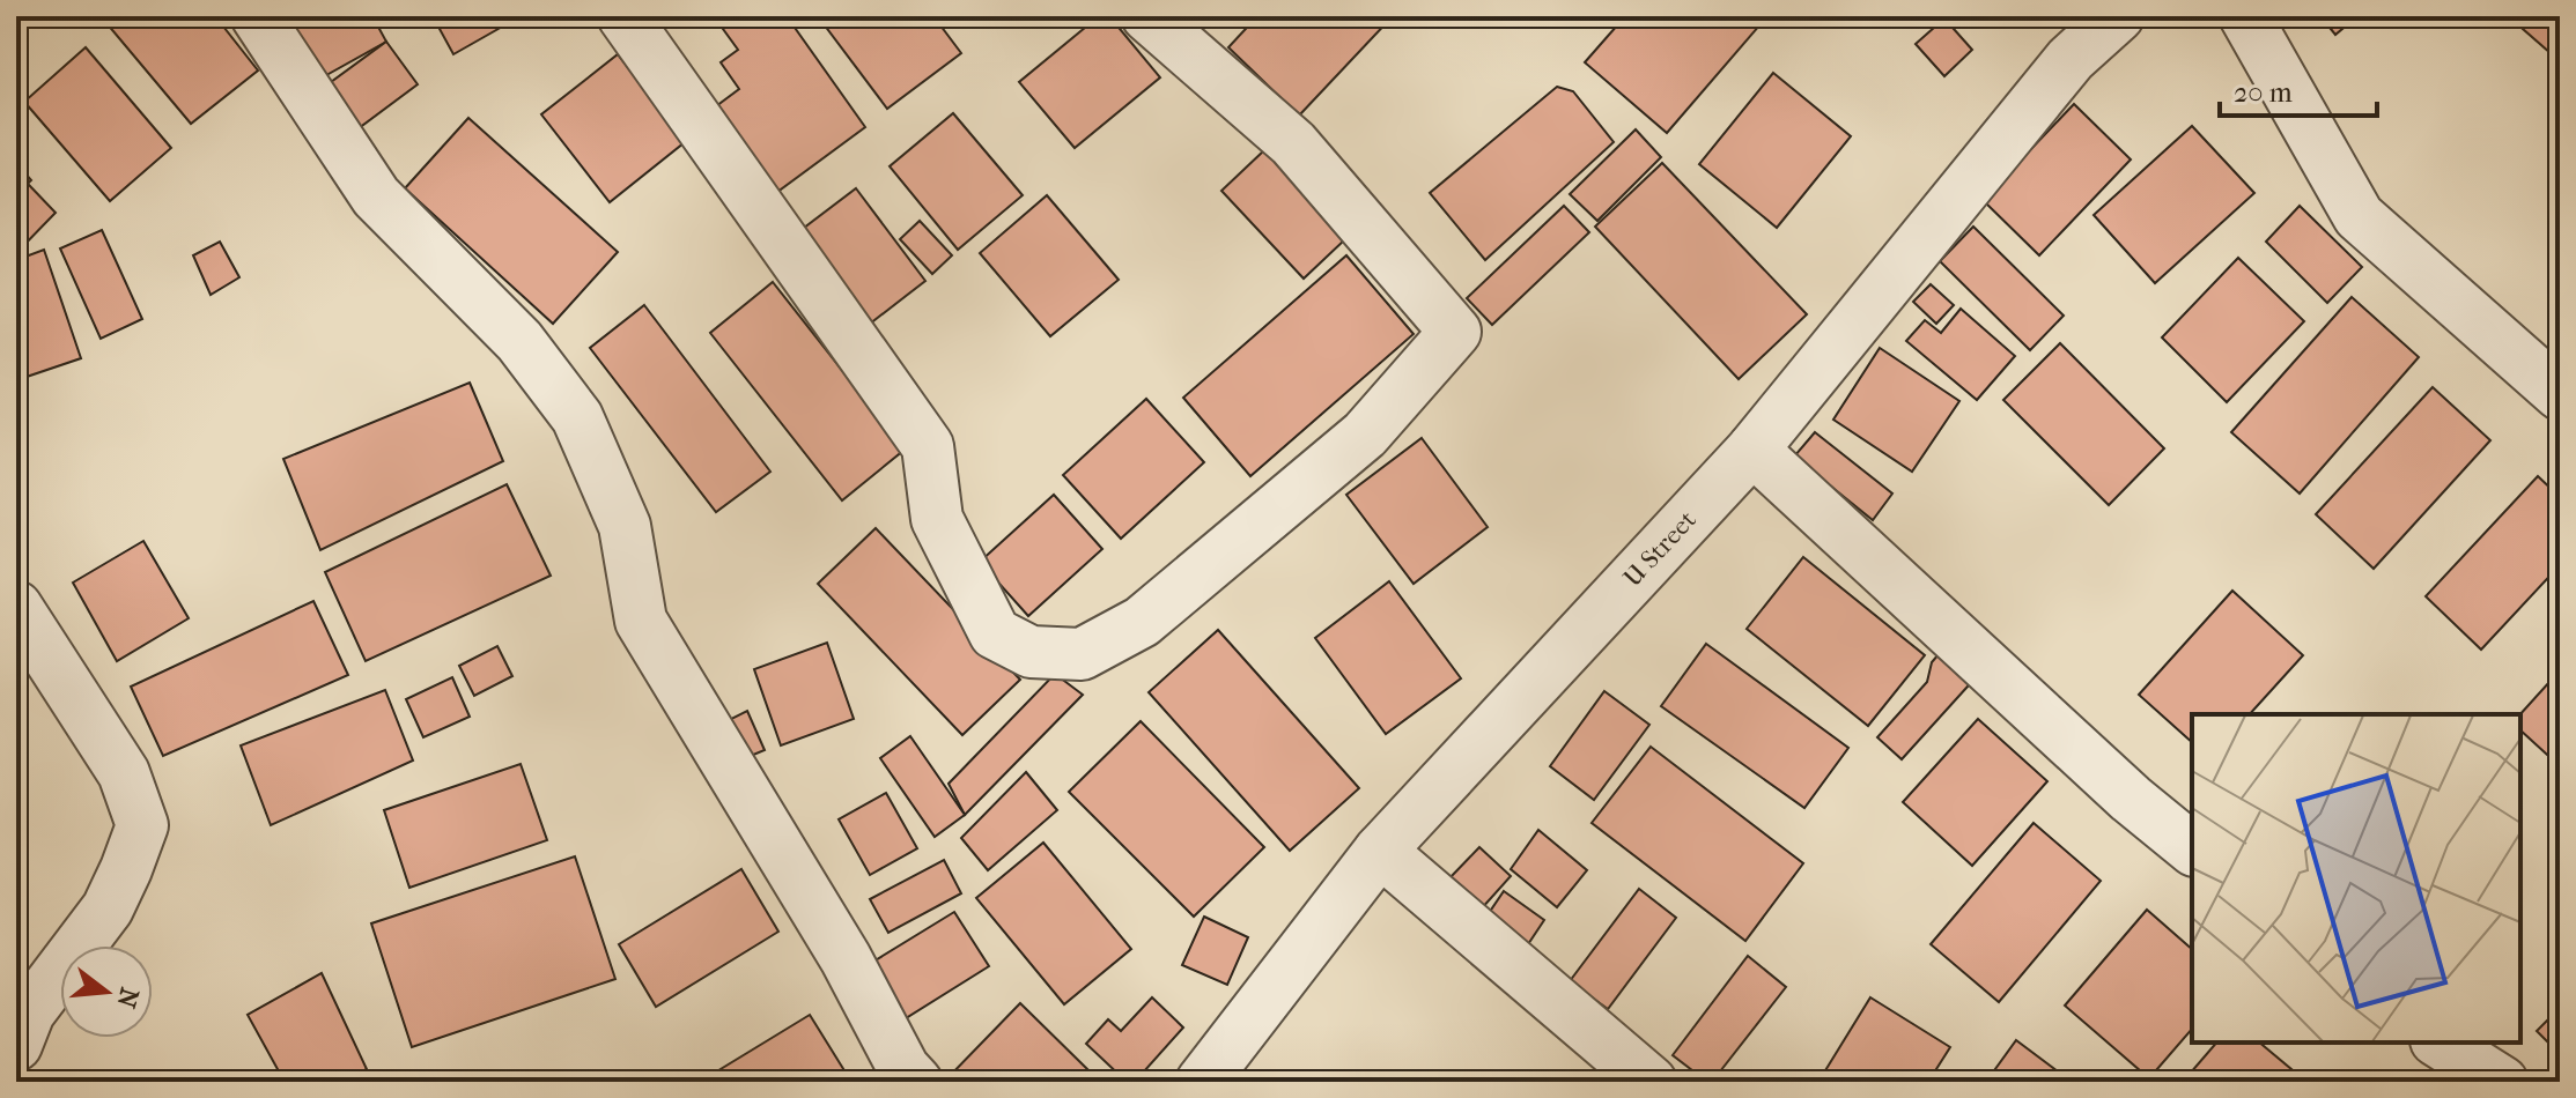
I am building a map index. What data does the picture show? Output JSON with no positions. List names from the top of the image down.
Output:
{
  "streets": {
    "street": ["U Street"]
  },
  "scale_bar": "20 m",
  "north": "right"
}
